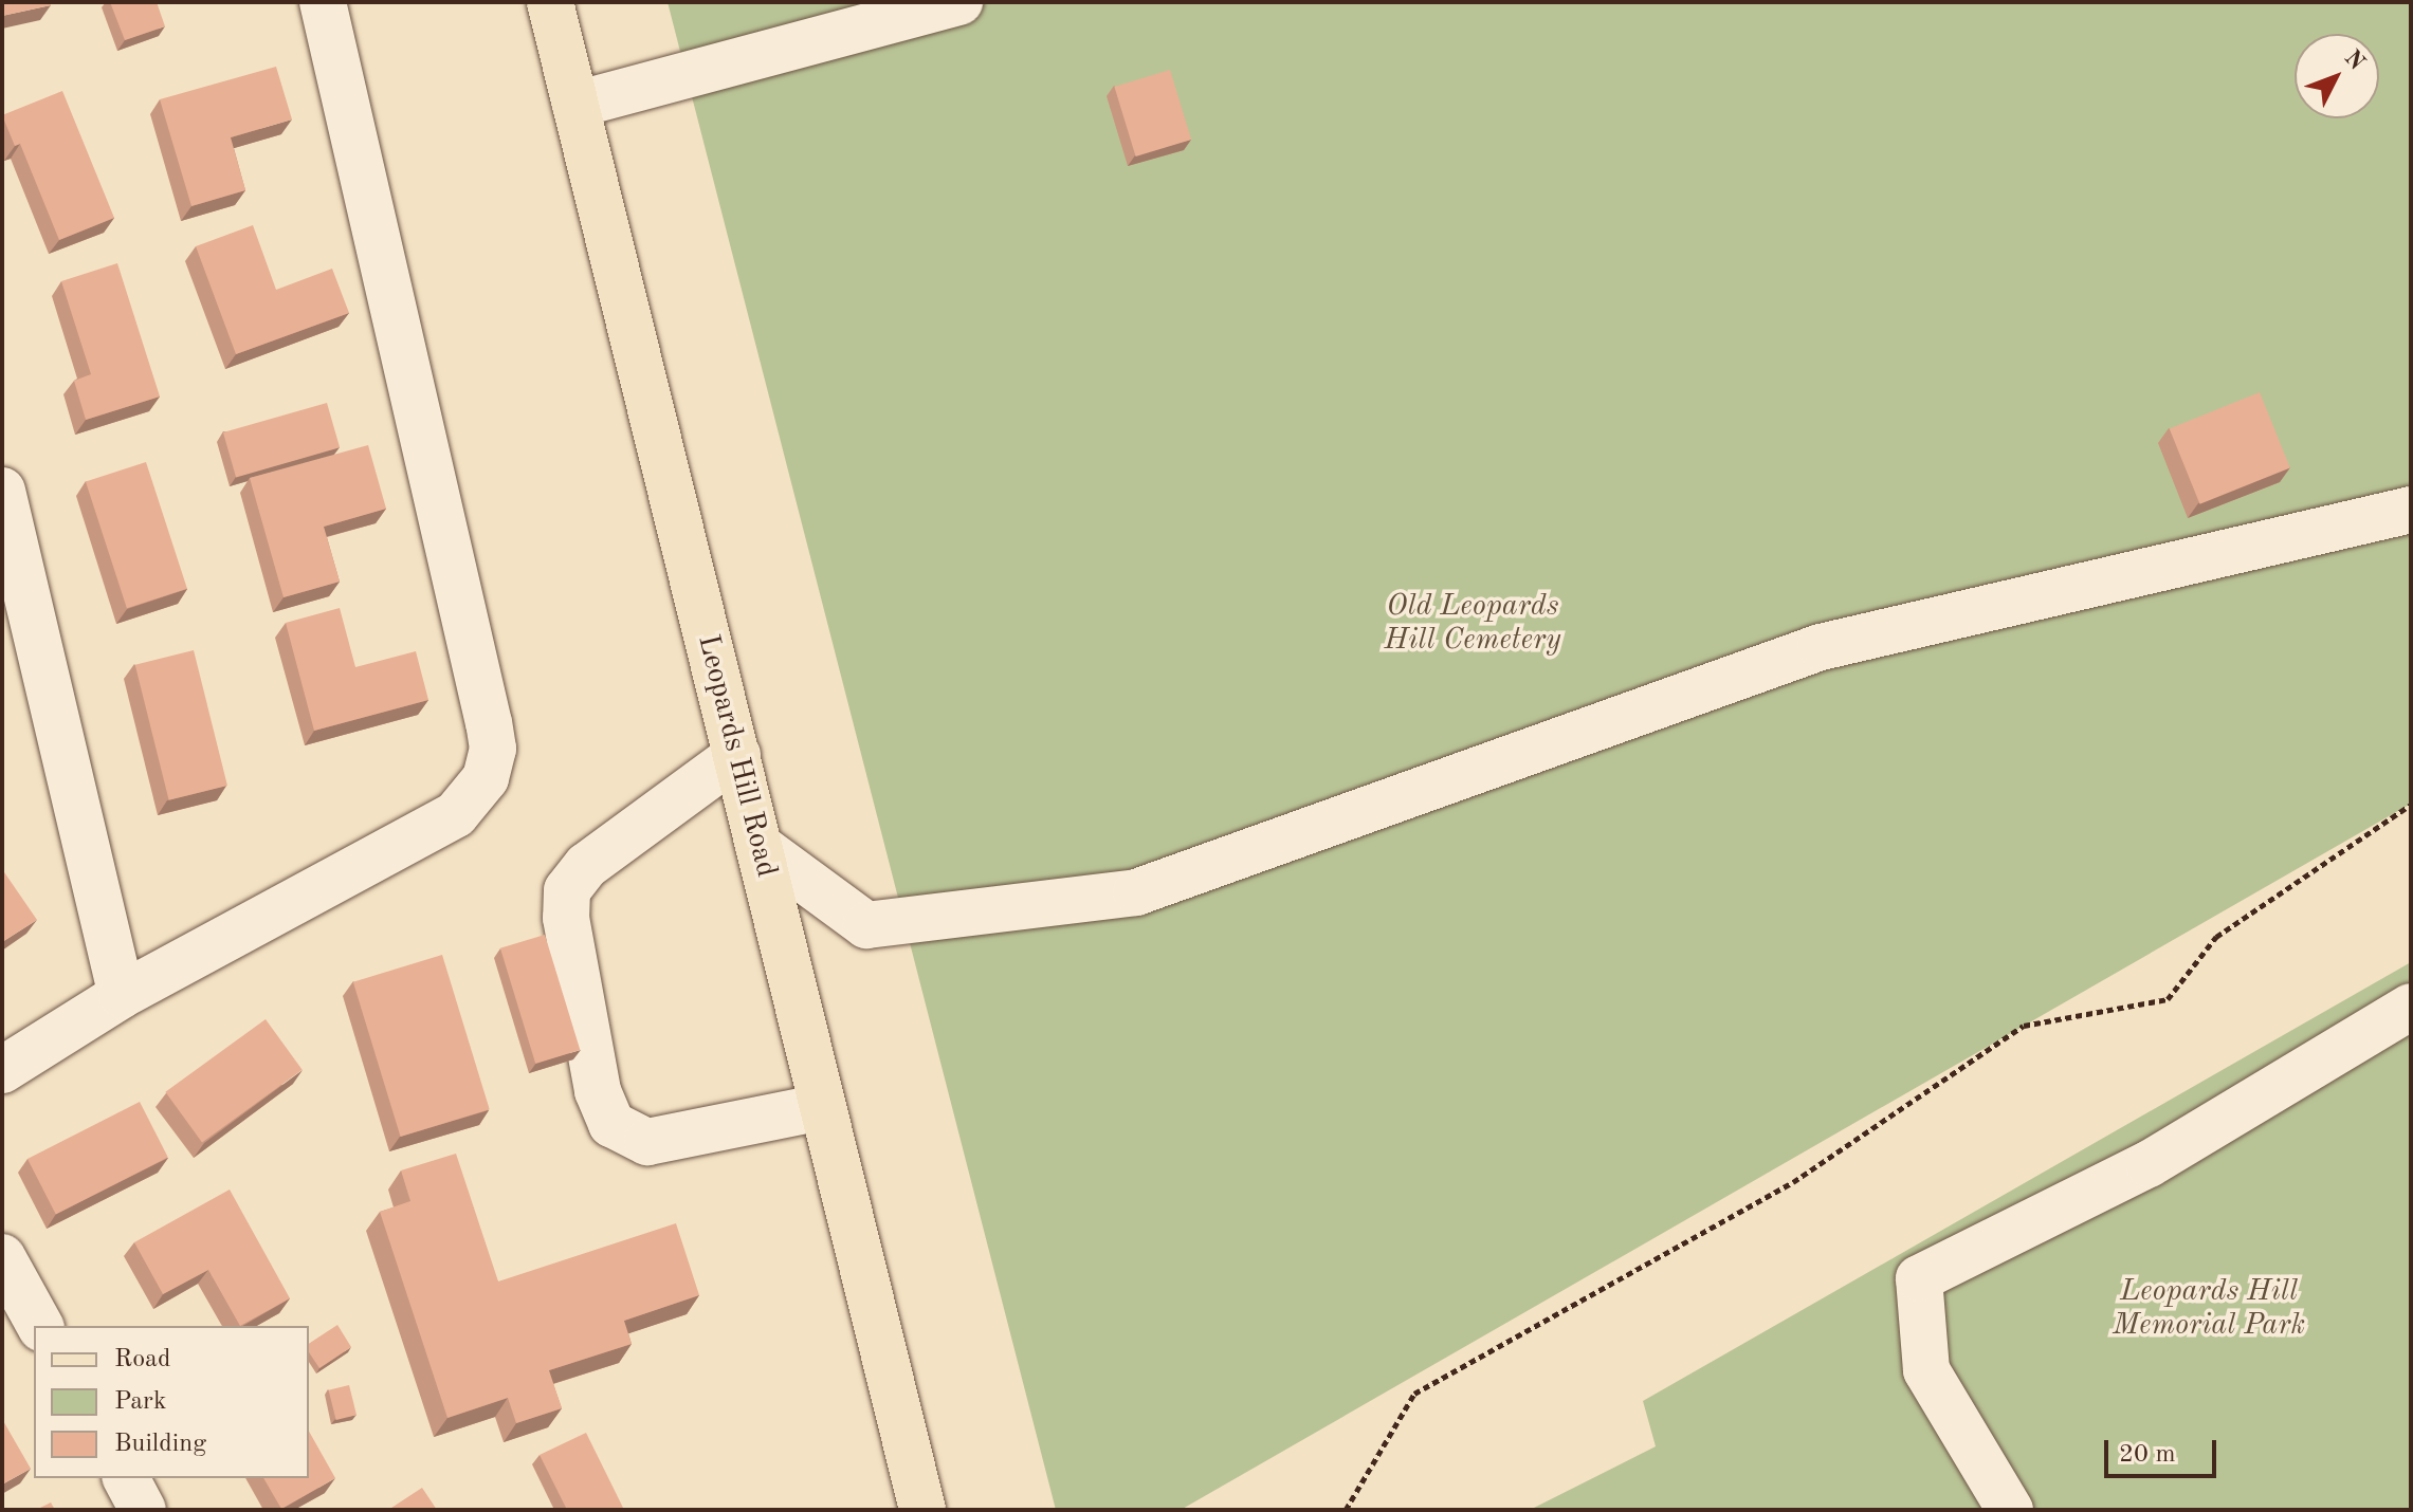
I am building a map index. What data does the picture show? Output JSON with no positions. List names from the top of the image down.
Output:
{
  "streets": {
    "main road": ["Leopards Hill Road"]
  },
  "parks": ["Old Leopards Hill Cemetery", "Leopards Hill Memorial Park"],
  "legend": ["Road", "Park", "Building"],
  "scale_bar": "20 m",
  "north": "top right"
}
